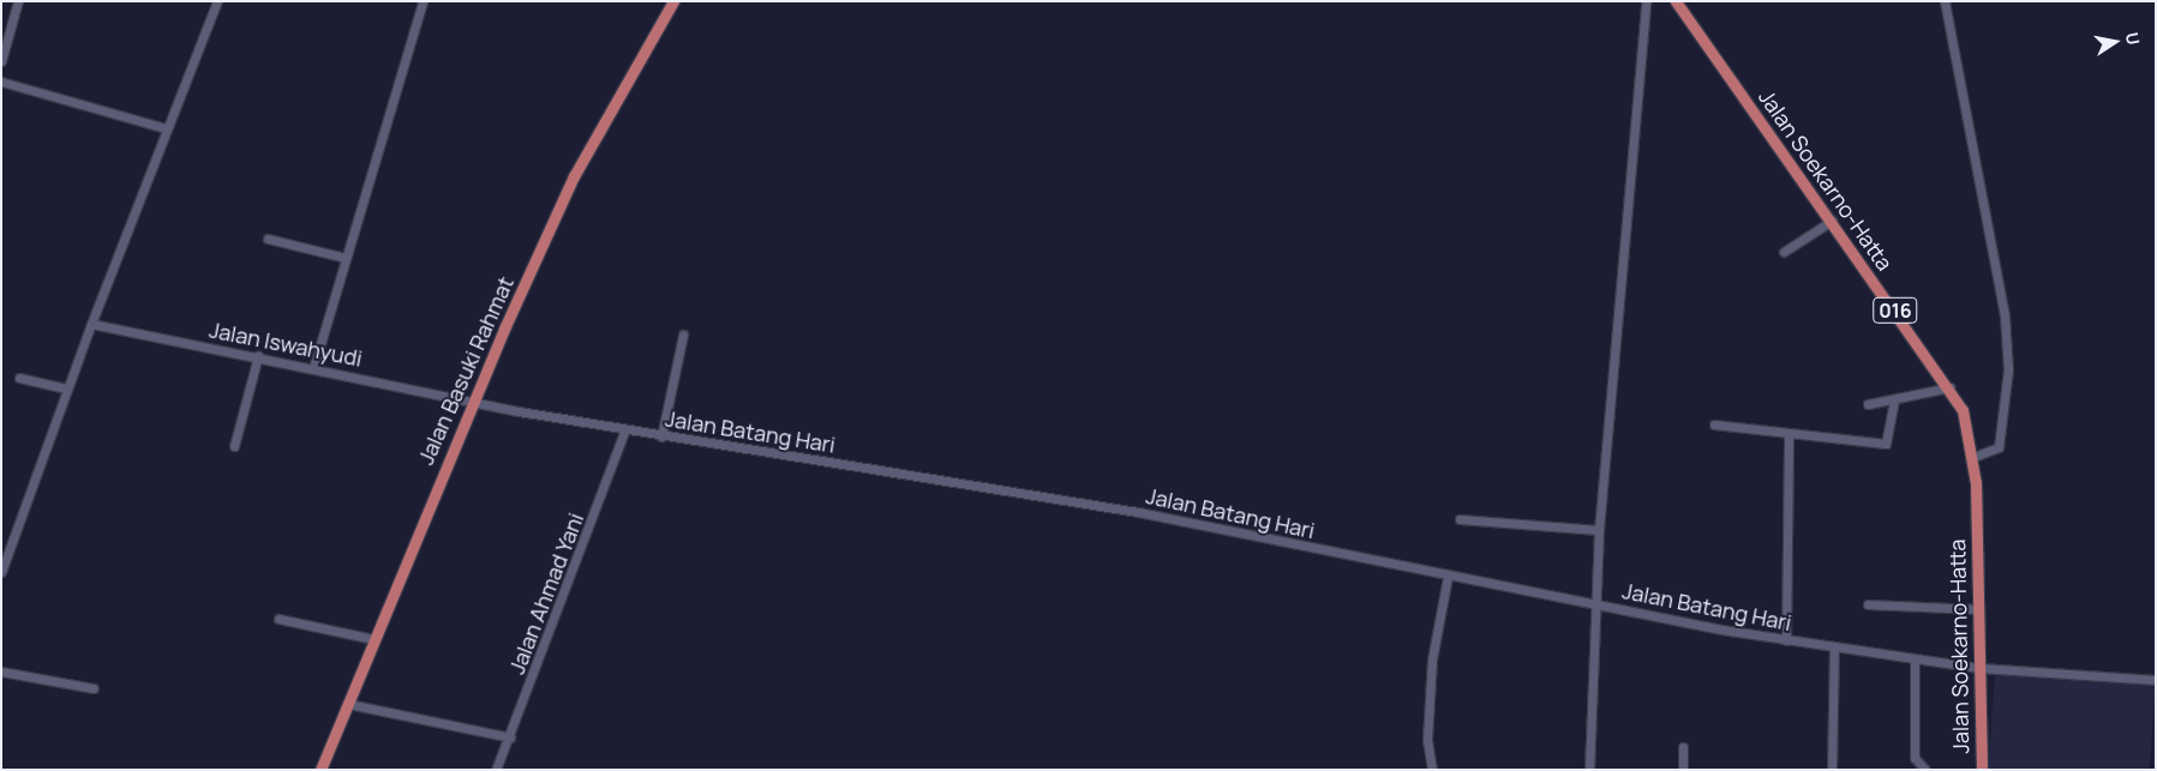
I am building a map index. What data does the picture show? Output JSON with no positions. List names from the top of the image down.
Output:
{
  "streets": {
    "main road": ["Jalan Soekarno-Hatta", "016", "Jalan Basuki Rahmat"],
    "street": ["Jalan Iswahyudi", "Jalan Batang Hari", "Jalan Ahmad Yani"]
  },
  "crossings": [
    ["Jalan Soekarno-Hatta", "Jalan Batang Hari"],
    ["Jalan Iswahyudi", "Jalan Basuki Rahmat"],
    ["Jalan Iswahyudi", "Jalan Batang Hari"],
    ["Jalan Basuki Rahmat", "Jalan Batang Hari"],
    ["Jalan Batang Hari", "Jalan Ahmad Yani"]
  ],
  "north": "right"
}
